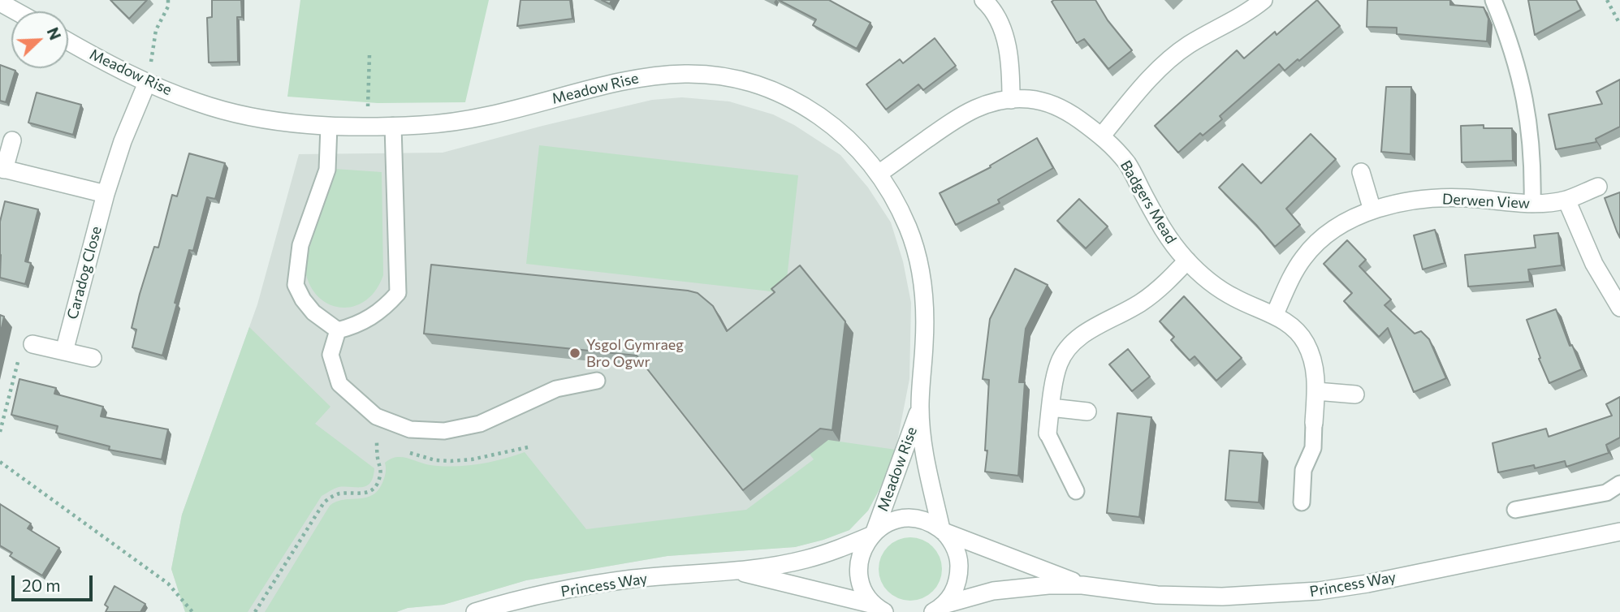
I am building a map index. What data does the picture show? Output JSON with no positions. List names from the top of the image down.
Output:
{
  "streets": {
    "street": [
      "Meadow Rise",
      "Derwen View",
      "Badgers Mead",
      "Caradog Close",
      "Princess Way"
    ]
  },
  "crossings": [
    ["Meadow Rise", "Badgers Mead"],
    ["Meadow Rise", "Caradog Close"],
    ["Meadow Rise", "Princess Way"],
    ["Derwen View", "Badgers Mead"]
  ],
  "places": ["Ysgol Gymraeg Bro Ogwr"],
  "scale_bar": "20 m",
  "north": "top right"
}
